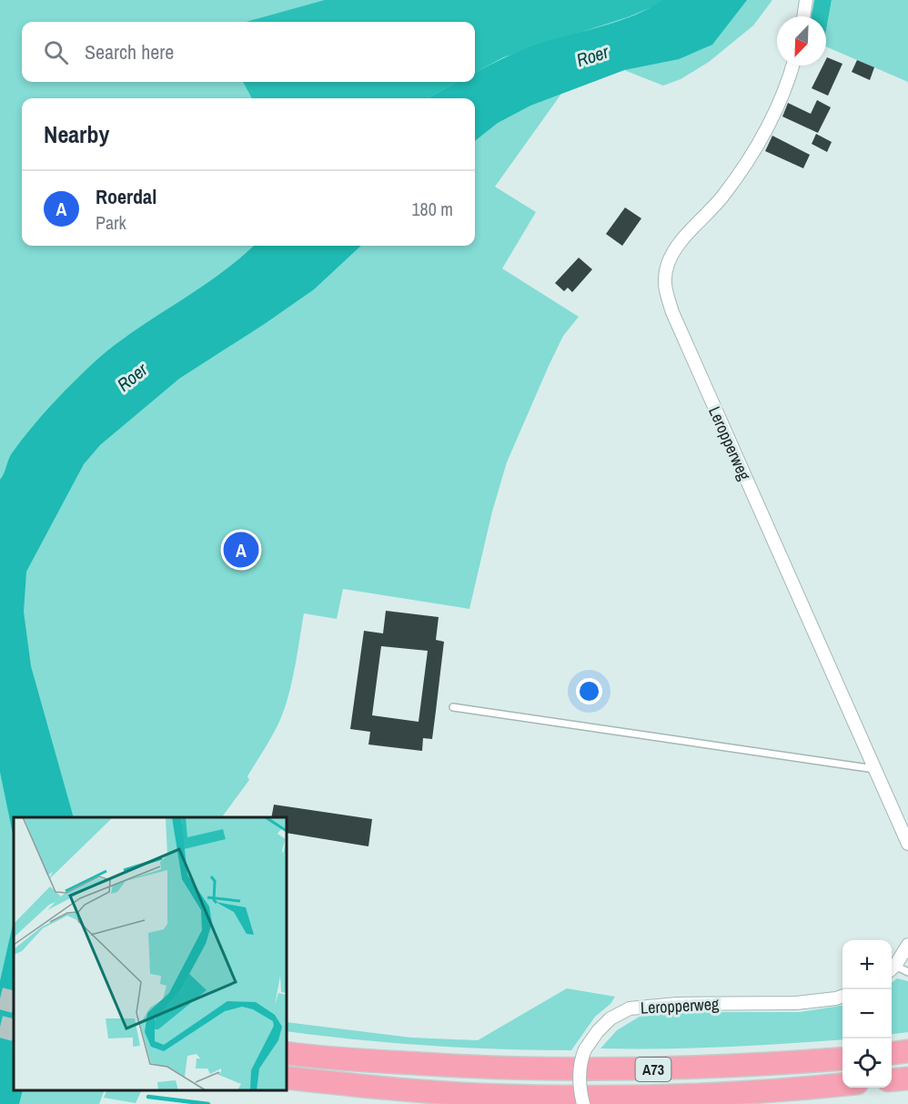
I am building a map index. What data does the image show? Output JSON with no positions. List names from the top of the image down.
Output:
{
  "streets": {
    "highway": ["A73"],
    "street": ["Leropperweg"]
  },
  "water": ["Roer"],
  "north": "bottom left",
  "page": {
    "search": "Search here",
    "heading": "Nearby",
    "list": [
      {
        "mark": "A",
        "name": "Roerdal",
        "note": "Park",
        "value": "180 m"
      }
    ],
    "pins": "A",
    "map_buttons": ["+", "−"]
  }
}
